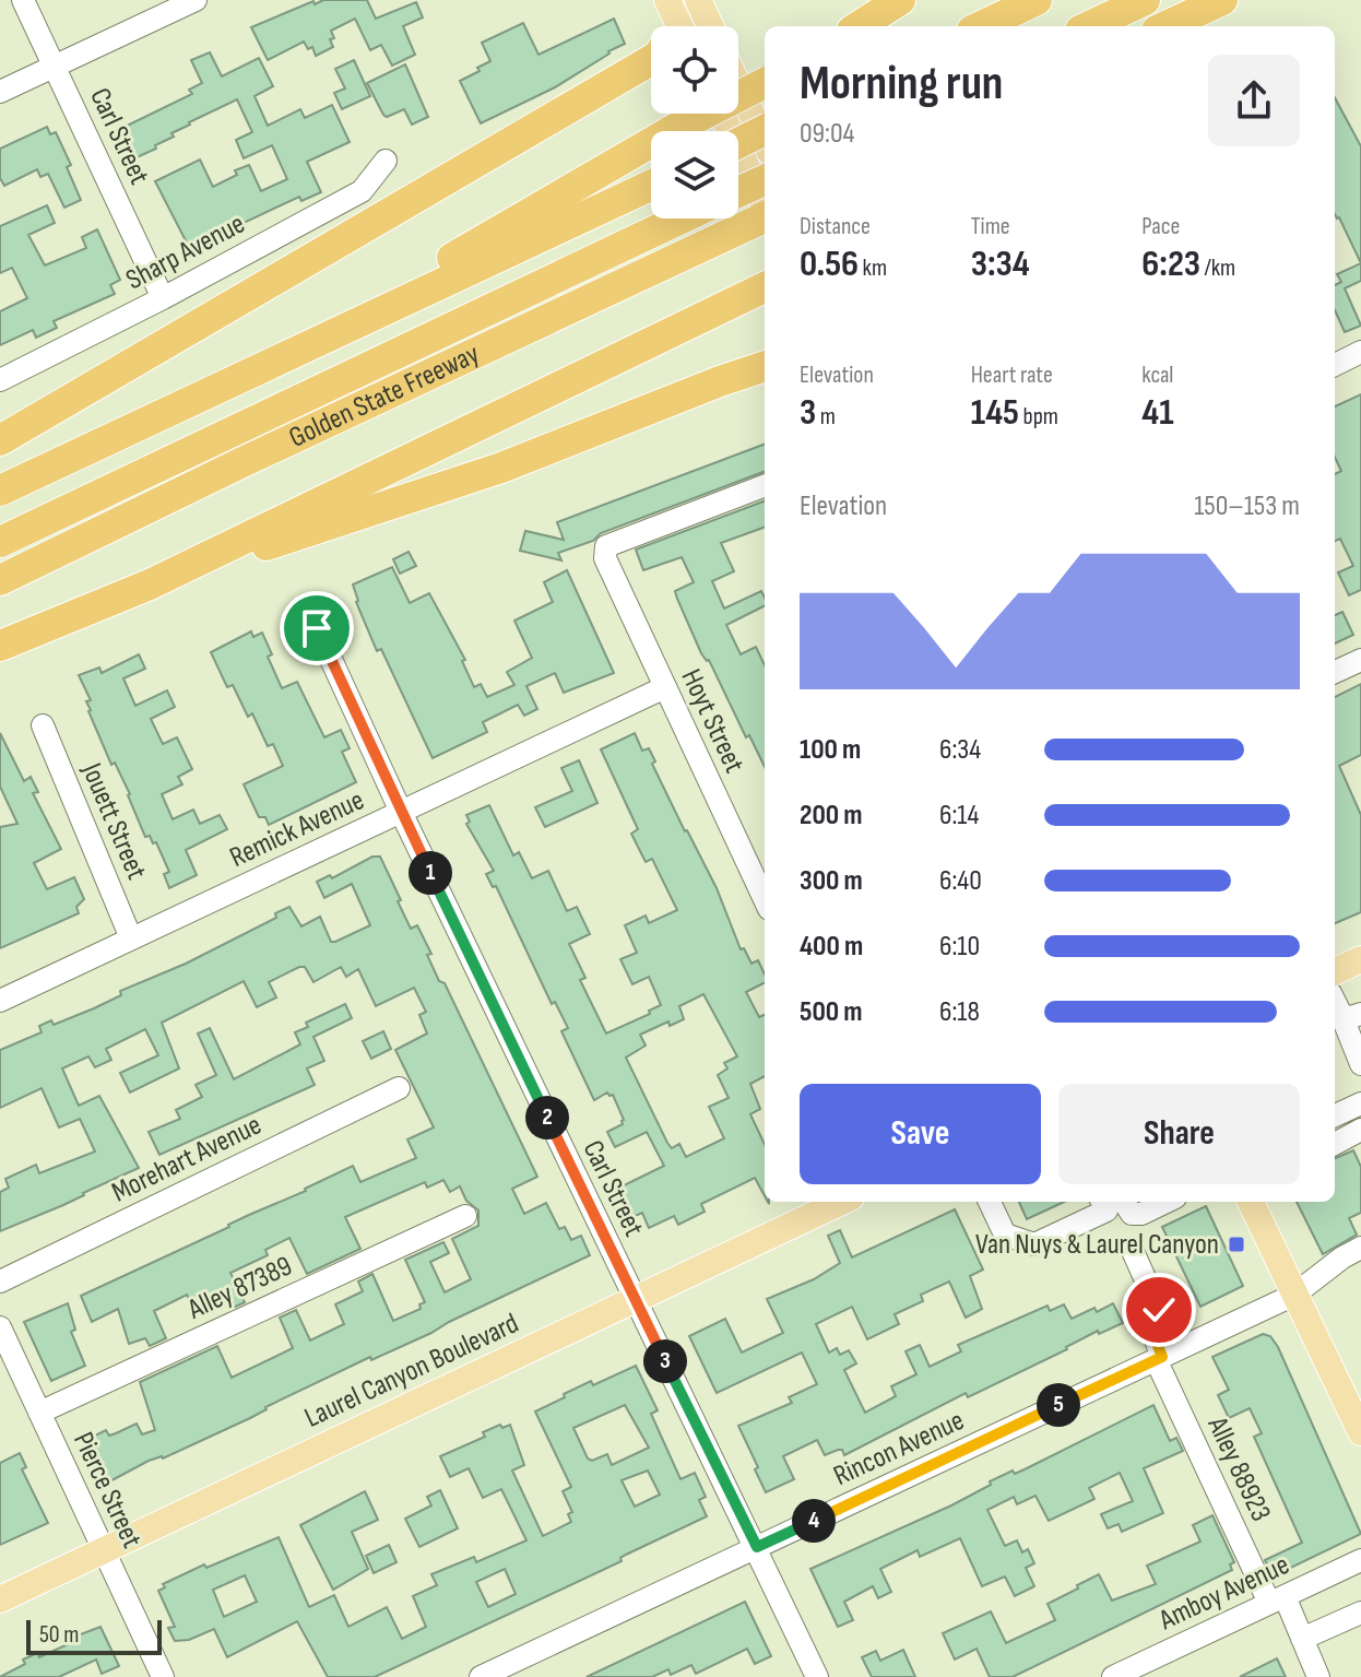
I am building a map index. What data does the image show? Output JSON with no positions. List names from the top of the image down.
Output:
{
  "streets": {
    "highway": ["Golden State Freeway"],
    "main road": ["Laurel Canyon Boulevard"],
    "street": [
      "Carl Street",
      "Sharp Avenue",
      "Hoyt Street",
      "Jouett Street",
      "Remick Avenue",
      "Morehart Avenue",
      "Alley 87389",
      "Rincon Avenue",
      "Alley 88923",
      "Pierce Street",
      "Amboy Avenue"
    ]
  },
  "crossings": [
    ["Carl Street", "Sharp Avenue"],
    ["Carl Street", "Remick Avenue"],
    ["Carl Street", "Laurel Canyon Boulevard"],
    ["Carl Street", "Rincon Avenue"],
    ["Hoyt Street", "Remick Avenue"],
    ["Jouett Street", "Remick Avenue"],
    ["Alley 87389", "Pierce Street"],
    ["Laurel Canyon Boulevard", "Pierce Street"],
    ["Rincon Avenue", "Alley 88923"],
    ["Alley 88923", "Amboy Avenue"]
  ],
  "places": {
    "transit": ["Van Nuys & Laurel Canyon"]
  },
  "scale_bar": "50 m",
  "page": {
    "heading": ["Morning run", "09:04"],
    "stats": [
      ["Distance", "0.56 km"],
      ["Time", "3:34"],
      ["Pace", "6:23 /km"],
      ["Elevation", "3 m"],
      ["Heart rate", "145 bpm"],
      ["kcal", "41"]
    ],
    "chart": ["Elevation", "150–153 m"],
    "list": [
      {
        "name": "100 m",
        "note": "6:34"
      },
      {
        "name": "200 m",
        "note": "6:14"
      },
      {
        "name": "300 m",
        "note": "6:40"
      },
      {
        "name": "400 m",
        "note": "6:10"
      },
      {
        "name": "500 m",
        "note": "6:18"
      }
    ],
    "pins": [
      "1",
      "2",
      "3",
      "5",
      "4"
    ],
    "buttons": ["Save", "Share"],
    "scale": "50 m"
  }
}
